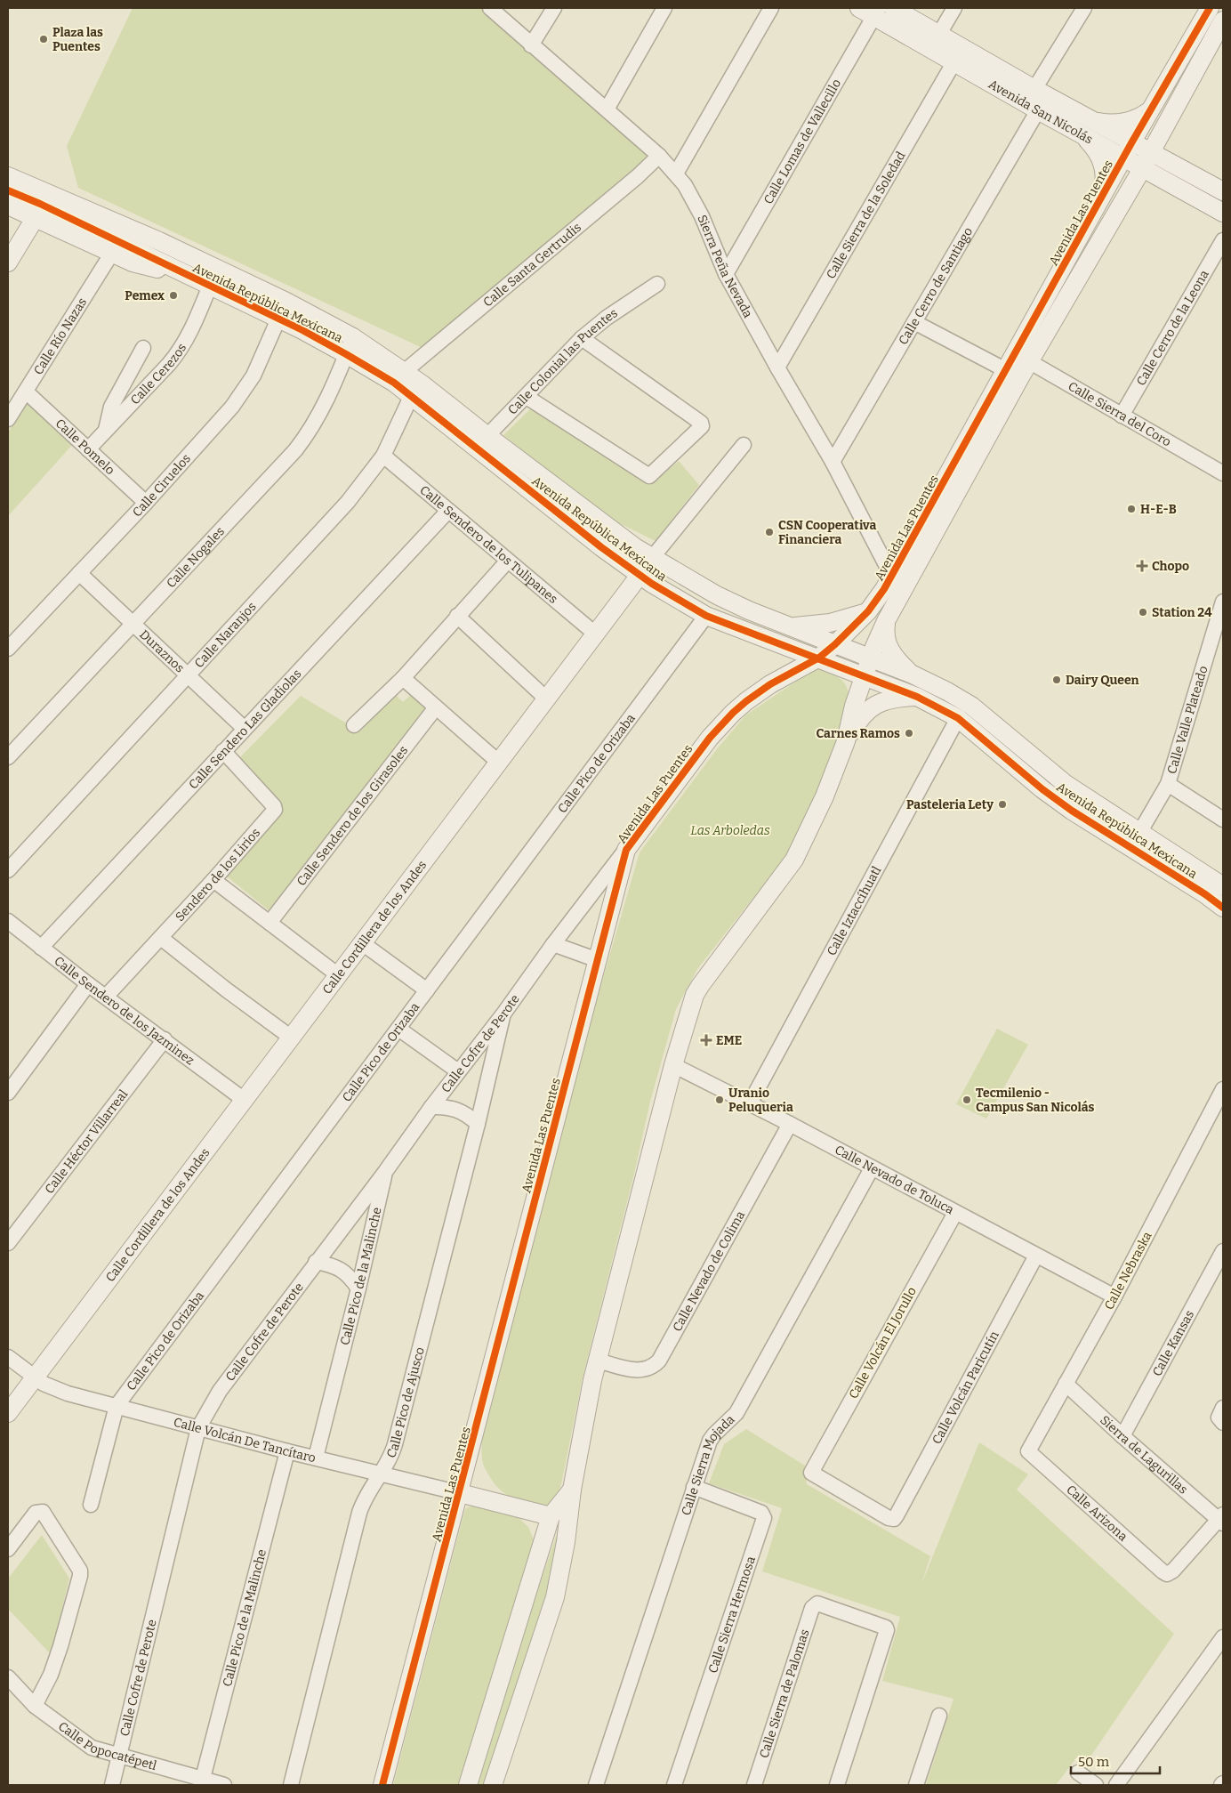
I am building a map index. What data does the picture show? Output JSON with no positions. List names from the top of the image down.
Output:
{
  "streets": {
    "street": [
      "Avenida San Nicolás",
      "Calle Lomas de Vallecillo",
      "Avenida Las Puentes",
      "Calle Sierra de la Soledad",
      "Calle Santa Gertrudis",
      "Sierra Peña Nevada",
      "Calle Cerro de Santiago",
      "Avenida República Mexicana",
      "Calle Cerro de la Leona",
      "Calle Río Nazas",
      "Calle Colonial las Puentes",
      "Calle Cerezos",
      "Calle Sierra del Coro",
      "Calle Pomelo",
      "Calle Ciruelos",
      "Calle Sendero de los Tulipanes",
      "Calle Nogales",
      "Calle Naranjos",
      "Duraznos",
      "Calle Valle Plateado",
      "Calle Sendero Las Gladiolas",
      "Calle Pico de Orizaba",
      "Calle Sendero de los Girasoles",
      "Sendero de los Lirios",
      "Calle Iztaccíhuatl",
      "Calle Cordillera de los Andes",
      "Calle Sendero de los Jazminez",
      "Calle Cofre de Perote",
      "Calle Héctor Villarreal",
      "Calle Nevado de Toluca",
      "Calle Nebraska",
      "Calle Nevado de Colima",
      "Calle Pico de la Malinche",
      "Calle Volcán El Jorullo",
      "Calle Kansas",
      "Calle Volcán Paricutín",
      "Calle Pico de Ajusco",
      "Calle Volcán De Tancítaro",
      "Sierra de Lagurillas",
      "Calle Sierra Mojada",
      "Calle Arizona",
      "Calle Sierra Hermosa",
      "Calle Sierra de Palomas",
      "Calle Popocatépetl"
    ]
  },
  "crossings": [
    ["Avenida San Nicolás", "Calle Lomas de Vallecillo"],
    ["Avenida San Nicolás", "Avenida Las Puentes"],
    ["Avenida San Nicolás", "Calle Sierra de la Soledad"],
    ["Avenida San Nicolás", "Calle Cerro de Santiago"],
    ["Calle Lomas de Vallecillo", "Sierra Peña Nevada"],
    ["Avenida Las Puentes", "Sierra Peña Nevada"],
    ["Avenida Las Puentes", "Avenida República Mexicana"],
    ["Avenida Las Puentes", "Calle Sierra del Coro"],
    ["Avenida Las Puentes", "Calle Cofre de Perote"],
    ["Avenida Las Puentes", "Calle Nevado de Toluca"],
    ["Avenida Las Puentes", "Calle Nevado de Colima"],
    ["Avenida Las Puentes", "Calle Volcán De Tancítaro"],
    ["Calle Sierra de la Soledad", "Sierra Peña Nevada"],
    ["Calle Santa Gertrudis", "Sierra Peña Nevada"],
    ["Calle Santa Gertrudis", "Avenida República Mexicana"],
    ["Sierra Peña Nevada", "Calle Cerro de Santiago"],
    ["Avenida República Mexicana", "Calle Río Nazas"],
    ["Avenida República Mexicana", "Calle Colonial las Puentes"],
    ["Avenida República Mexicana", "Calle Cerezos"],
    ["Avenida República Mexicana", "Calle Ciruelos"],
    ["Avenida República Mexicana", "Calle Nogales"],
    ["Avenida República Mexicana", "Calle Naranjos"],
    ["Avenida República Mexicana", "Calle Valle Plateado"],
    ["Avenida República Mexicana", "Calle Pico de Orizaba"],
    ["Avenida República Mexicana", "Calle Iztaccíhuatl"],
    ["Avenida República Mexicana", "Calle Cordillera de los Andes"],
    ["Calle Cerro de la Leona", "Calle Sierra del Coro"],
    ["Calle Río Nazas", "Calle Pomelo"],
    ["Calle Cerezos", "Calle Pomelo"],
    ["Calle Pomelo", "Calle Ciruelos"],
    ["Calle Ciruelos", "Duraznos"],
    ["Calle Sendero de los Tulipanes", "Calle Naranjos"],
    ["Calle Sendero de los Tulipanes", "Calle Sendero Las Gladiolas"],
    ["Calle Sendero de los Tulipanes", "Calle Cordillera de los Andes"],
    ["Calle Nogales", "Duraznos"],
    ["Calle Naranjos", "Duraznos"],
    ["Duraznos", "Calle Sendero Las Gladiolas"],
    ["Calle Sendero Las Gladiolas", "Sendero de los Lirios"],
    ["Calle Sendero Las Gladiolas", "Calle Sendero de los Jazminez"],
    ["Calle Pico de Orizaba", "Calle Volcán De Tancítaro"],
    ["Sendero de los Lirios", "Calle Sendero de los Jazminez"],
    ["Calle Iztaccíhuatl", "Calle Nevado de Toluca"],
    ["Calle Cordillera de los Andes", "Calle Sendero de los Jazminez"],
    ["Calle Cordillera de los Andes", "Calle Volcán De Tancítaro"],
    ["Calle Sendero de los Jazminez", "Calle Héctor Villarreal"],
    ["Calle Cofre de Perote", "Calle Pico de la Malinche"],
    ["Calle Cofre de Perote", "Calle Pico de Ajusco"],
    ["Calle Cofre de Perote", "Calle Volcán De Tancítaro"],
    ["Calle Cofre de Perote", "Calle Popocatépetl"],
    ["Calle Nevado de Toluca", "Calle Nebraska"],
    ["Calle Nevado de Toluca", "Calle Nevado de Colima"],
    ["Calle Nevado de Toluca", "Calle Volcán El Jorullo"],
    ["Calle Nevado de Toluca", "Calle Volcán Paricutín"],
    ["Calle Nevado de Toluca", "Calle Sierra Mojada"],
    ["Calle Nebraska", "Sierra de Lagurillas"],
    ["Calle Nebraska", "Calle Arizona"],
    ["Calle Pico de la Malinche", "Calle Volcán De Tancítaro"],
    ["Calle Pico de la Malinche", "Calle Popocatépetl"],
    ["Calle Volcán El Jorullo", "Calle Volcán Paricutín"],
    ["Calle Kansas", "Sierra de Lagurillas"],
    ["Calle Pico de Ajusco", "Calle Volcán De Tancítaro"],
    ["Sierra de Lagurillas", "Calle Arizona"],
    ["Calle Sierra Mojada", "Calle Sierra Hermosa"]
  ],
  "parks": ["Las Arboledas"],
  "places": {
    "other": [
      "Plaza las Puentes",
      "Pemex",
      "H-E-B",
      "CSN Cooperativa Financiera",
      "Station 24",
      "Dairy Queen",
      "Carnes Ramos",
      "Pasteleria Lety",
      "Uranio Peluqueria",
      "Tecmilenio - Campus San Nicolás"
    ],
    "health": ["Chopo", "EME"]
  },
  "scale_bar": "50 m"
}
